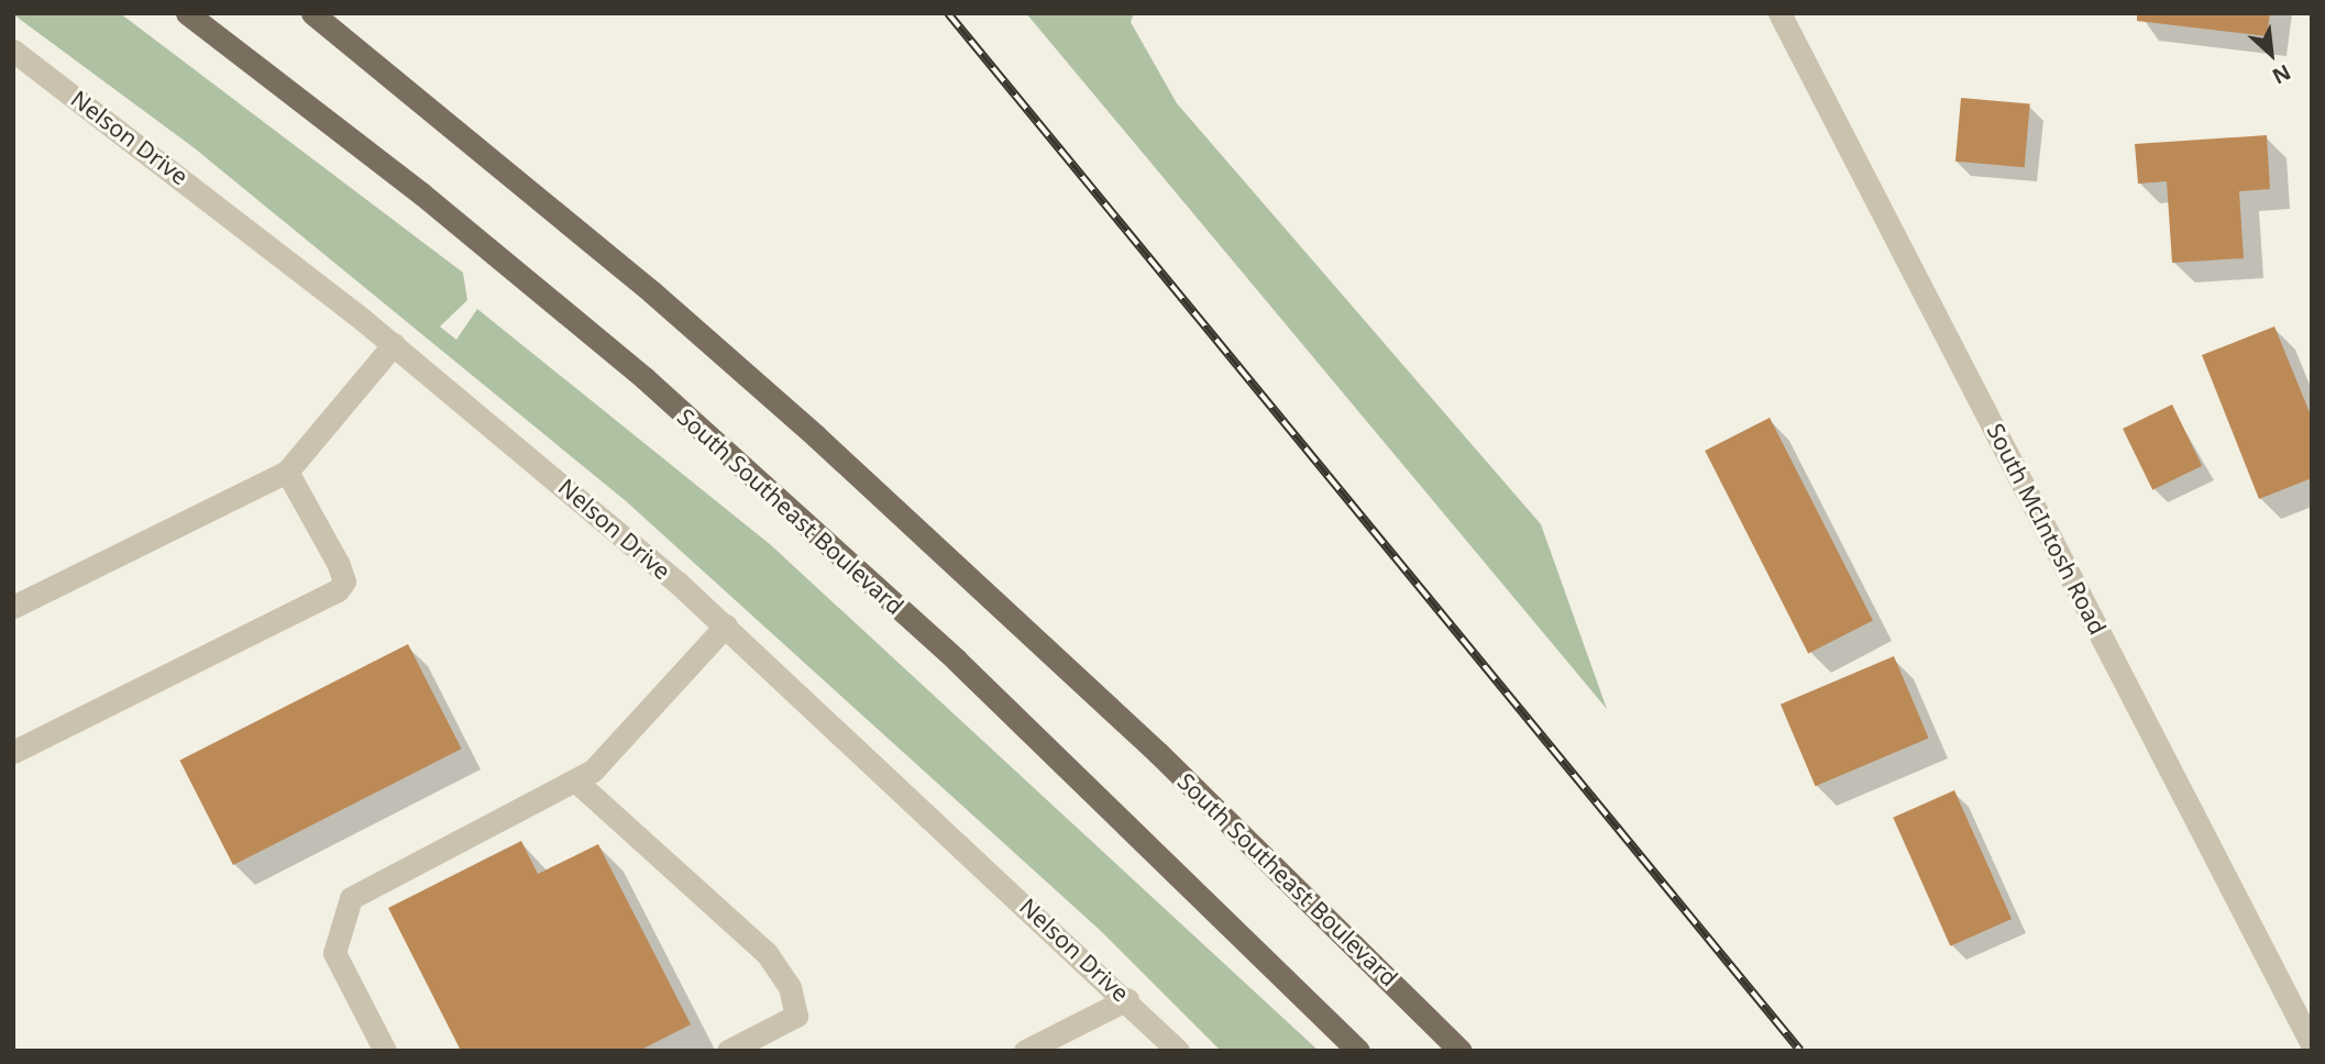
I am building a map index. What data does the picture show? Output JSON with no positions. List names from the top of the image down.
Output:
{
  "streets": {
    "main road": ["South Southeast Boulevard"],
    "street": ["Nelson Drive", "South McIntosh Road"]
  },
  "north": "bottom right"
}
